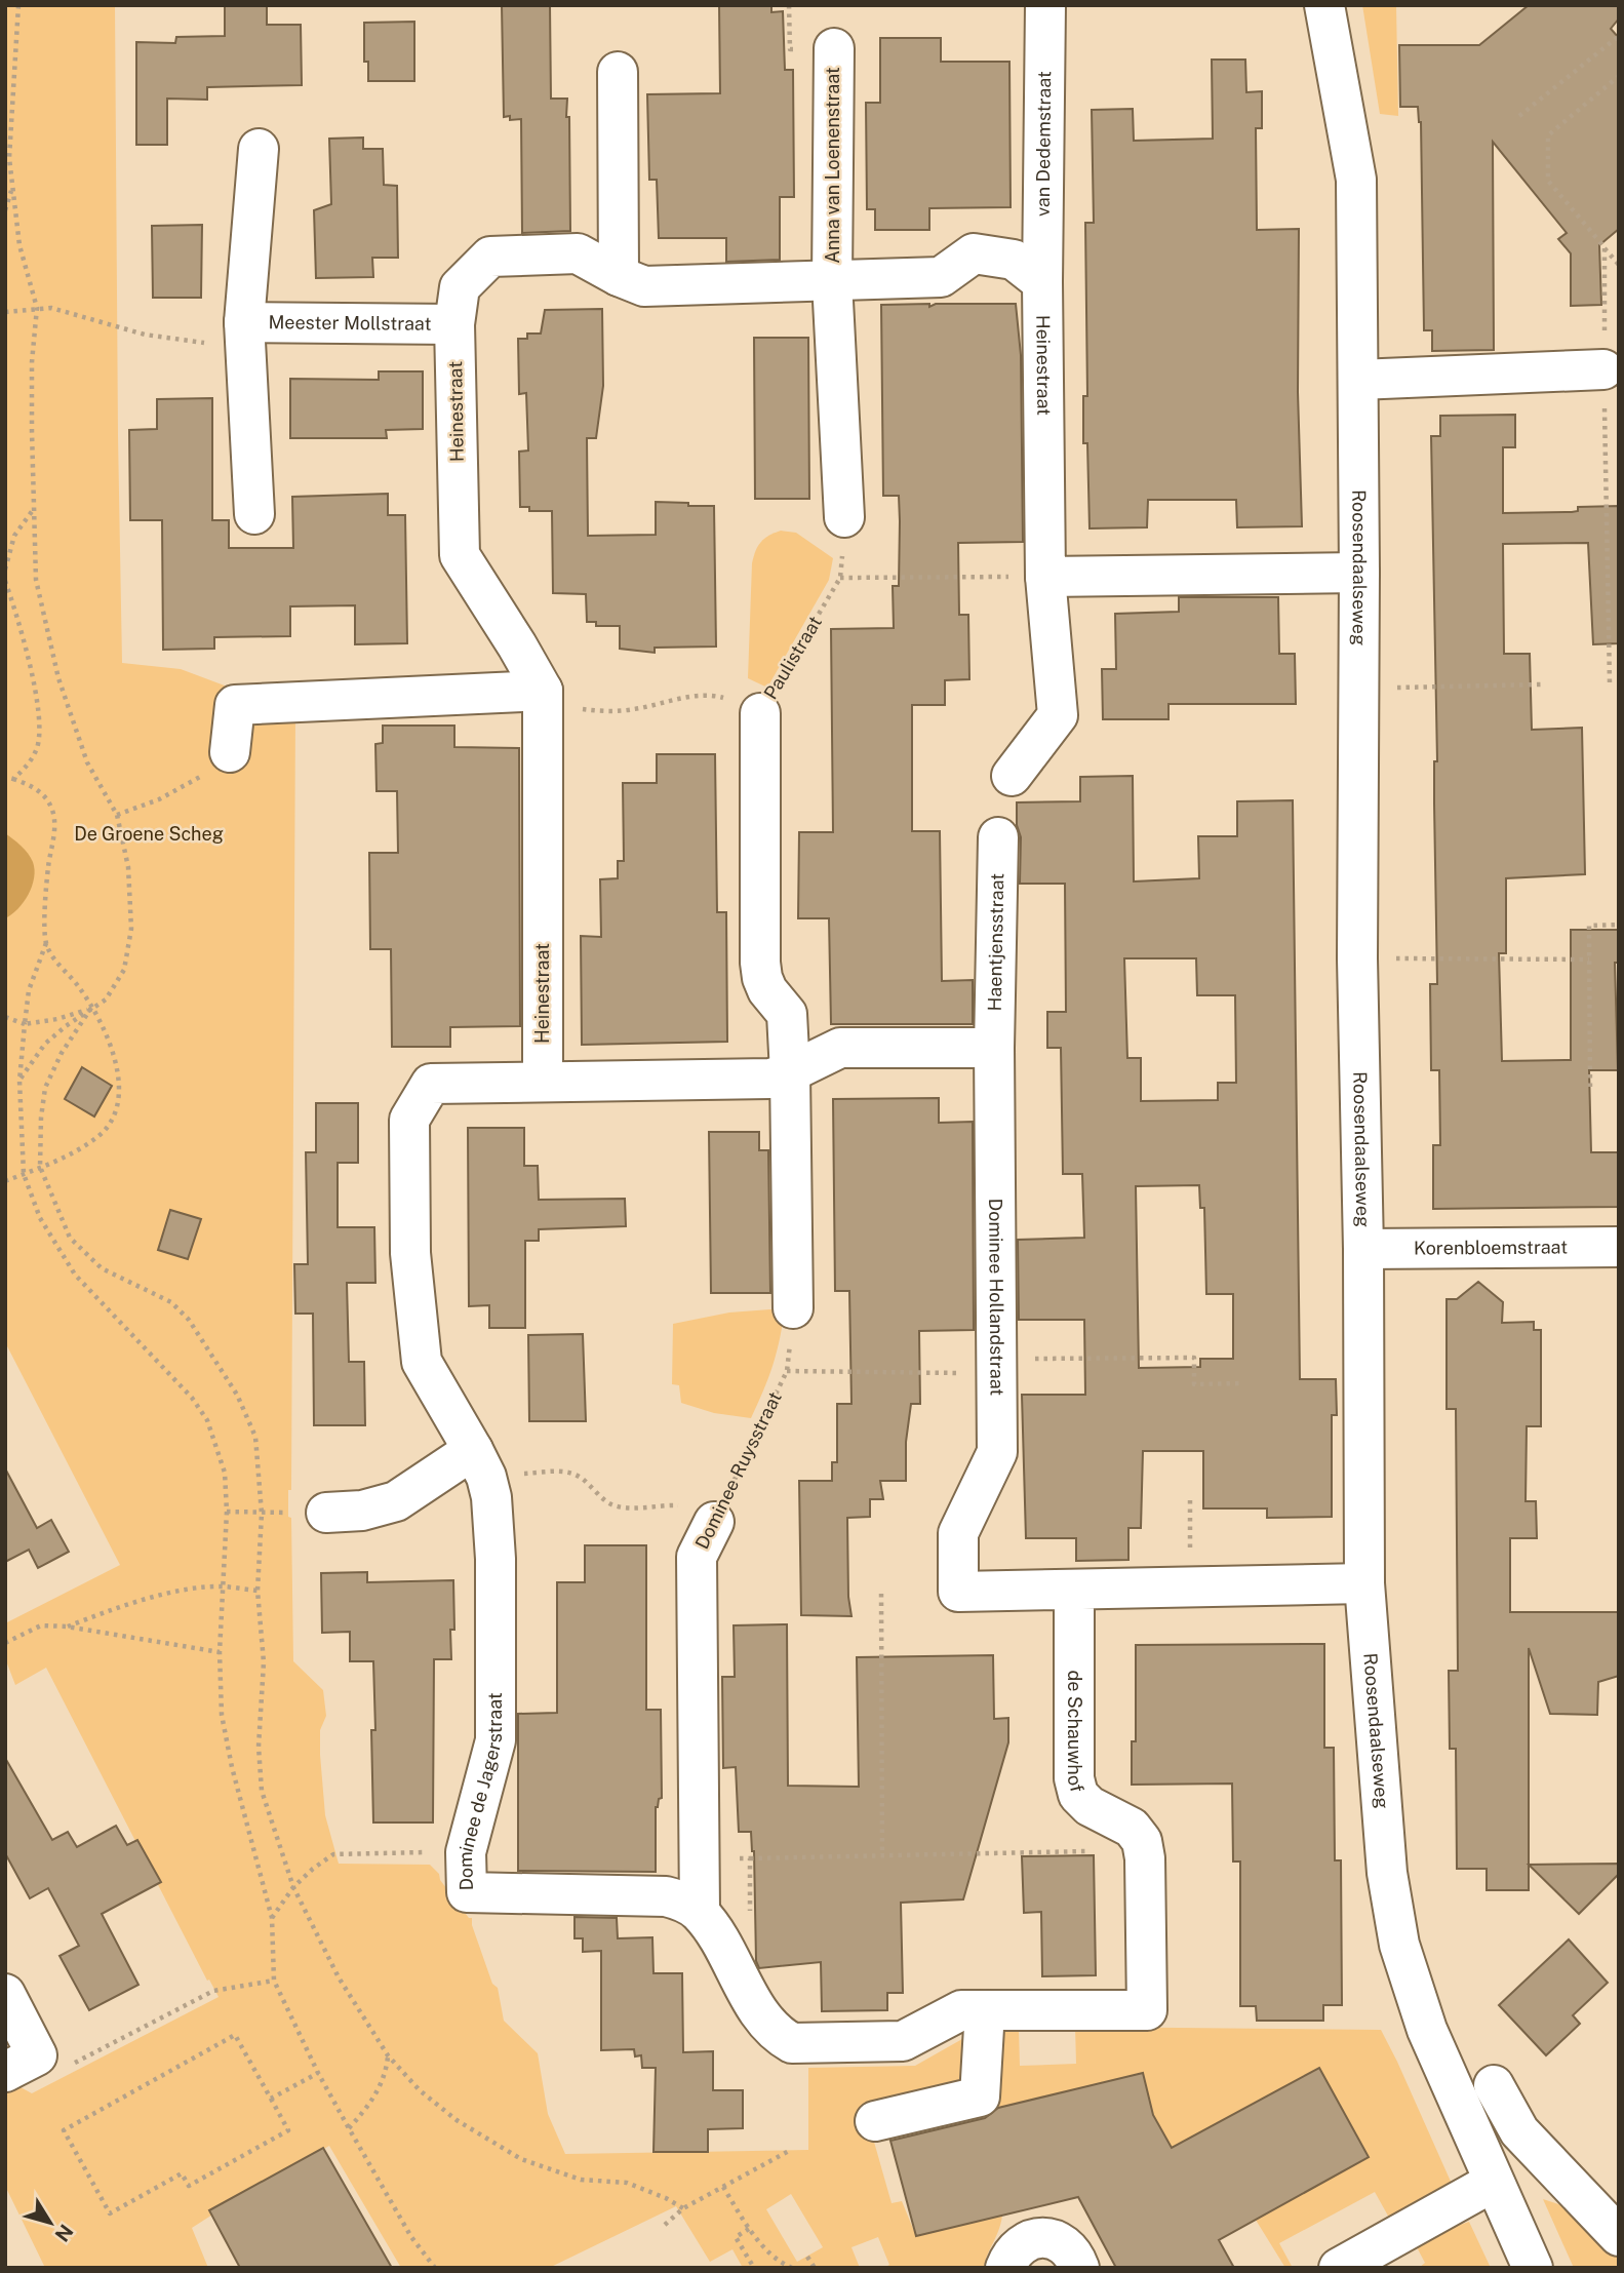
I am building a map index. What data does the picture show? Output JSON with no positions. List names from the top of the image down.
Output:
{
  "streets": {
    "street": [
      "van Dedemstraat",
      "Anna van Loenenstraat",
      "Meester Mollstraat",
      "Heinestraat",
      "Roosendaalseweg",
      "Paulistraat",
      "Haentjensstraat",
      "Korenbloemstraat",
      "Dominee Hollandstraat",
      "Dominee Ruysstraat",
      "de Schauwhof",
      "Dominee de Jagerstraat"
    ]
  },
  "crossings": [
    ["van Dedemstraat", "Heinestraat"],
    ["Anna van Loenenstraat", "Heinestraat"],
    ["Meester Mollstraat", "Heinestraat"],
    ["Heinestraat", "Dominee de Jagerstraat"],
    ["Roosendaalseweg", "Korenbloemstraat"],
    ["Roosendaalseweg", "Dominee Hollandstraat"],
    ["Haentjensstraat", "Dominee Hollandstraat"],
    ["Dominee Hollandstraat", "de Schauwhof"],
    ["Dominee Ruysstraat", "Dominee de Jagerstraat"]
  ],
  "parks": ["De Groene Scheg"],
  "north": "bottom right"
}
